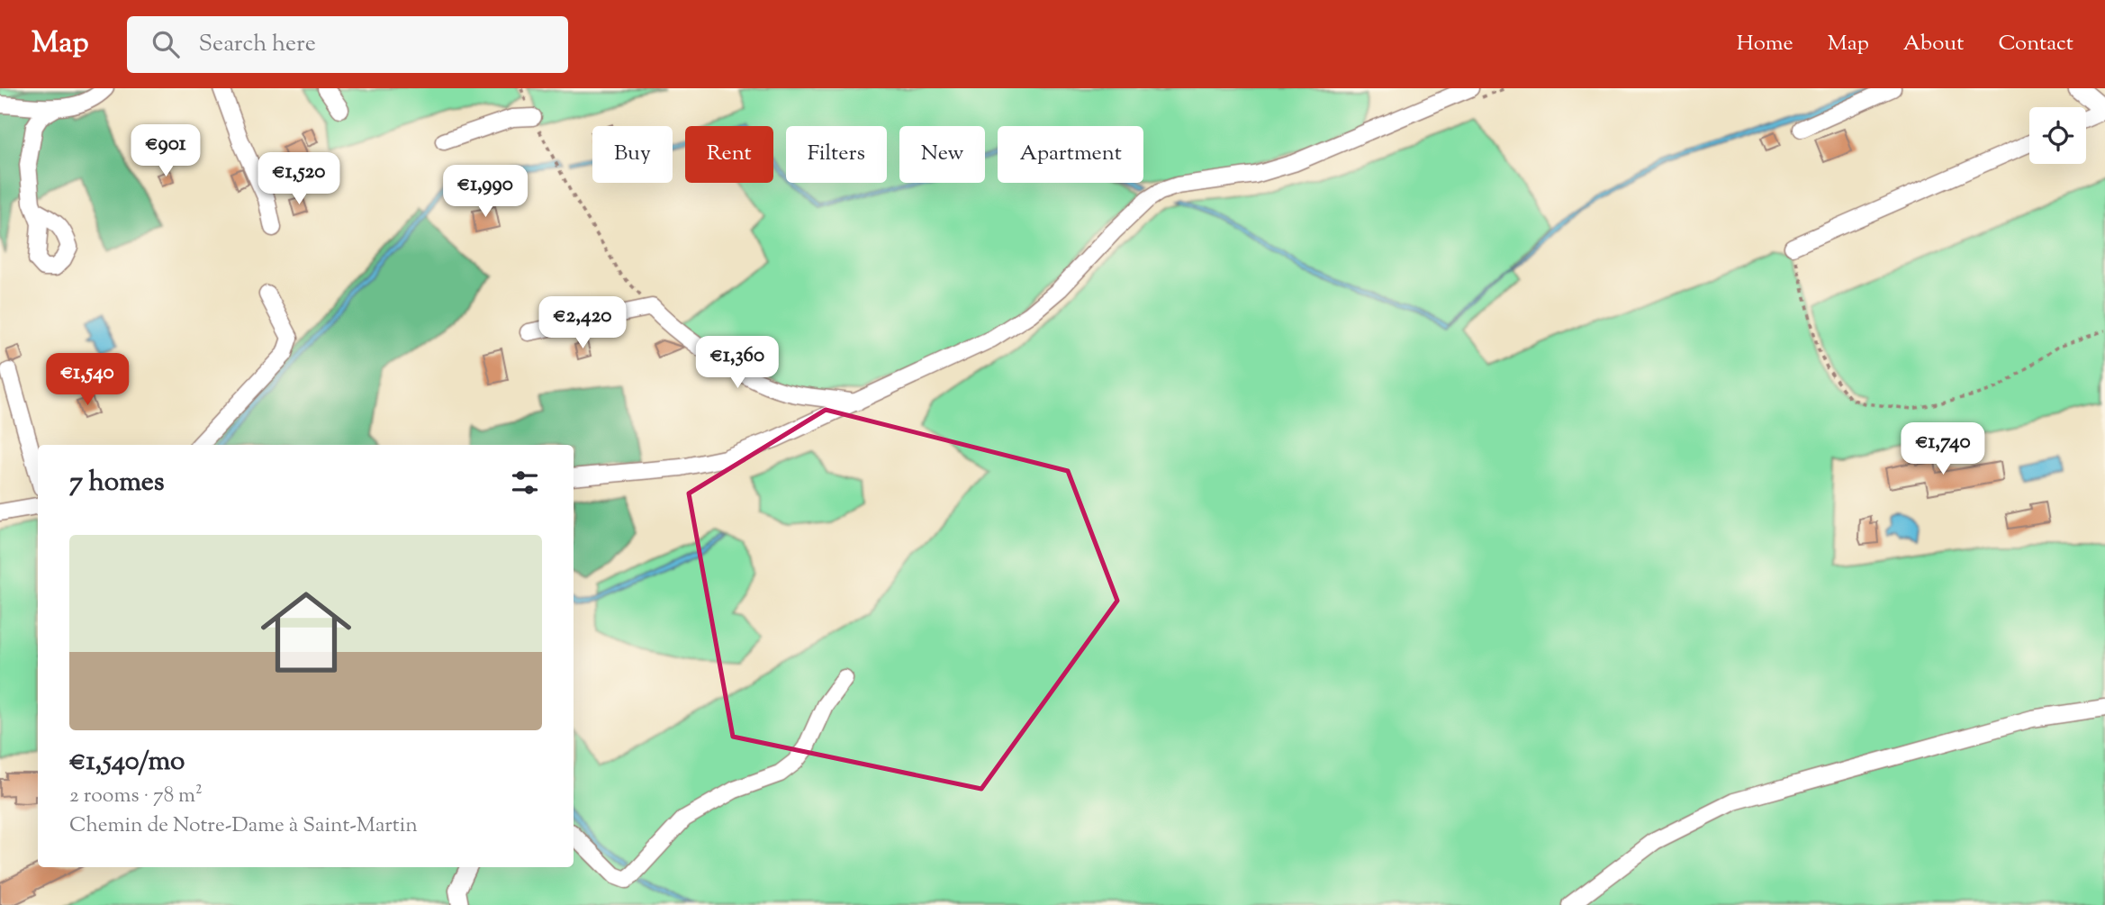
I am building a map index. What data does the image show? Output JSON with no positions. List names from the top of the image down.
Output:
{
  "page": {
    "header": "Map",
    "search": "Search here",
    "nav": [
      "Home",
      "Map",
      "About",
      "Contact"
    ],
    "price": [
      "€901",
      "€1,520",
      "€1,990",
      "€2,420",
      "€1,360",
      "€1,540",
      "€1,740"
    ],
    "chip": [
      "Buy",
      "Rent",
      "Filters",
      "New",
      "Apartment"
    ],
    "heading": "7 homes",
    "list": [
      {
        "name": "€1,540/mo",
        "note": "2 rooms · 78 m² · Chemin de Notre-Dame à Saint-Martin"
      }
    ]
  }
}
